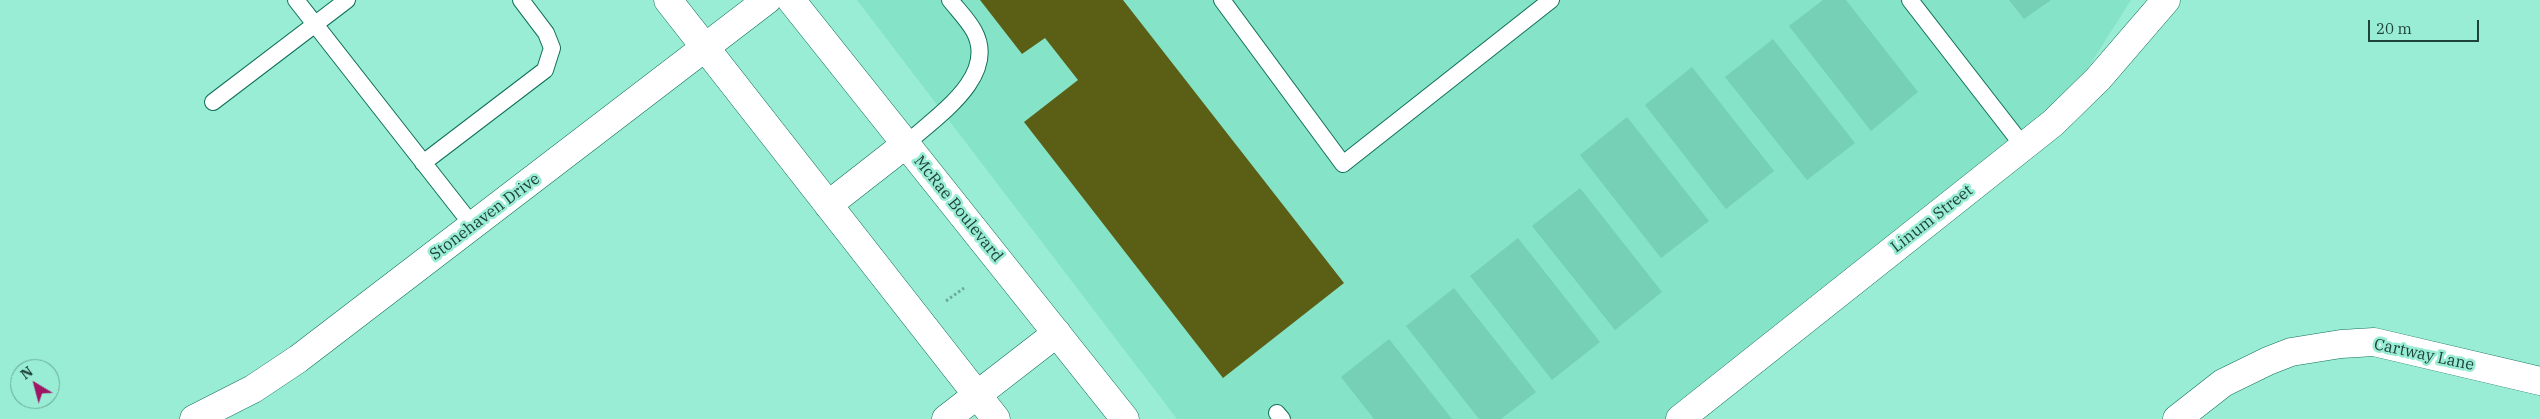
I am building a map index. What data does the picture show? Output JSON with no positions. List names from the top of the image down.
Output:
{
  "streets": {
    "street": [
      "McRae Boulevard",
      "Stonehaven Drive",
      "Linum Street",
      "Cartway Lane"
    ]
  },
  "scale_bar": "20 m",
  "north": "top left"
}
